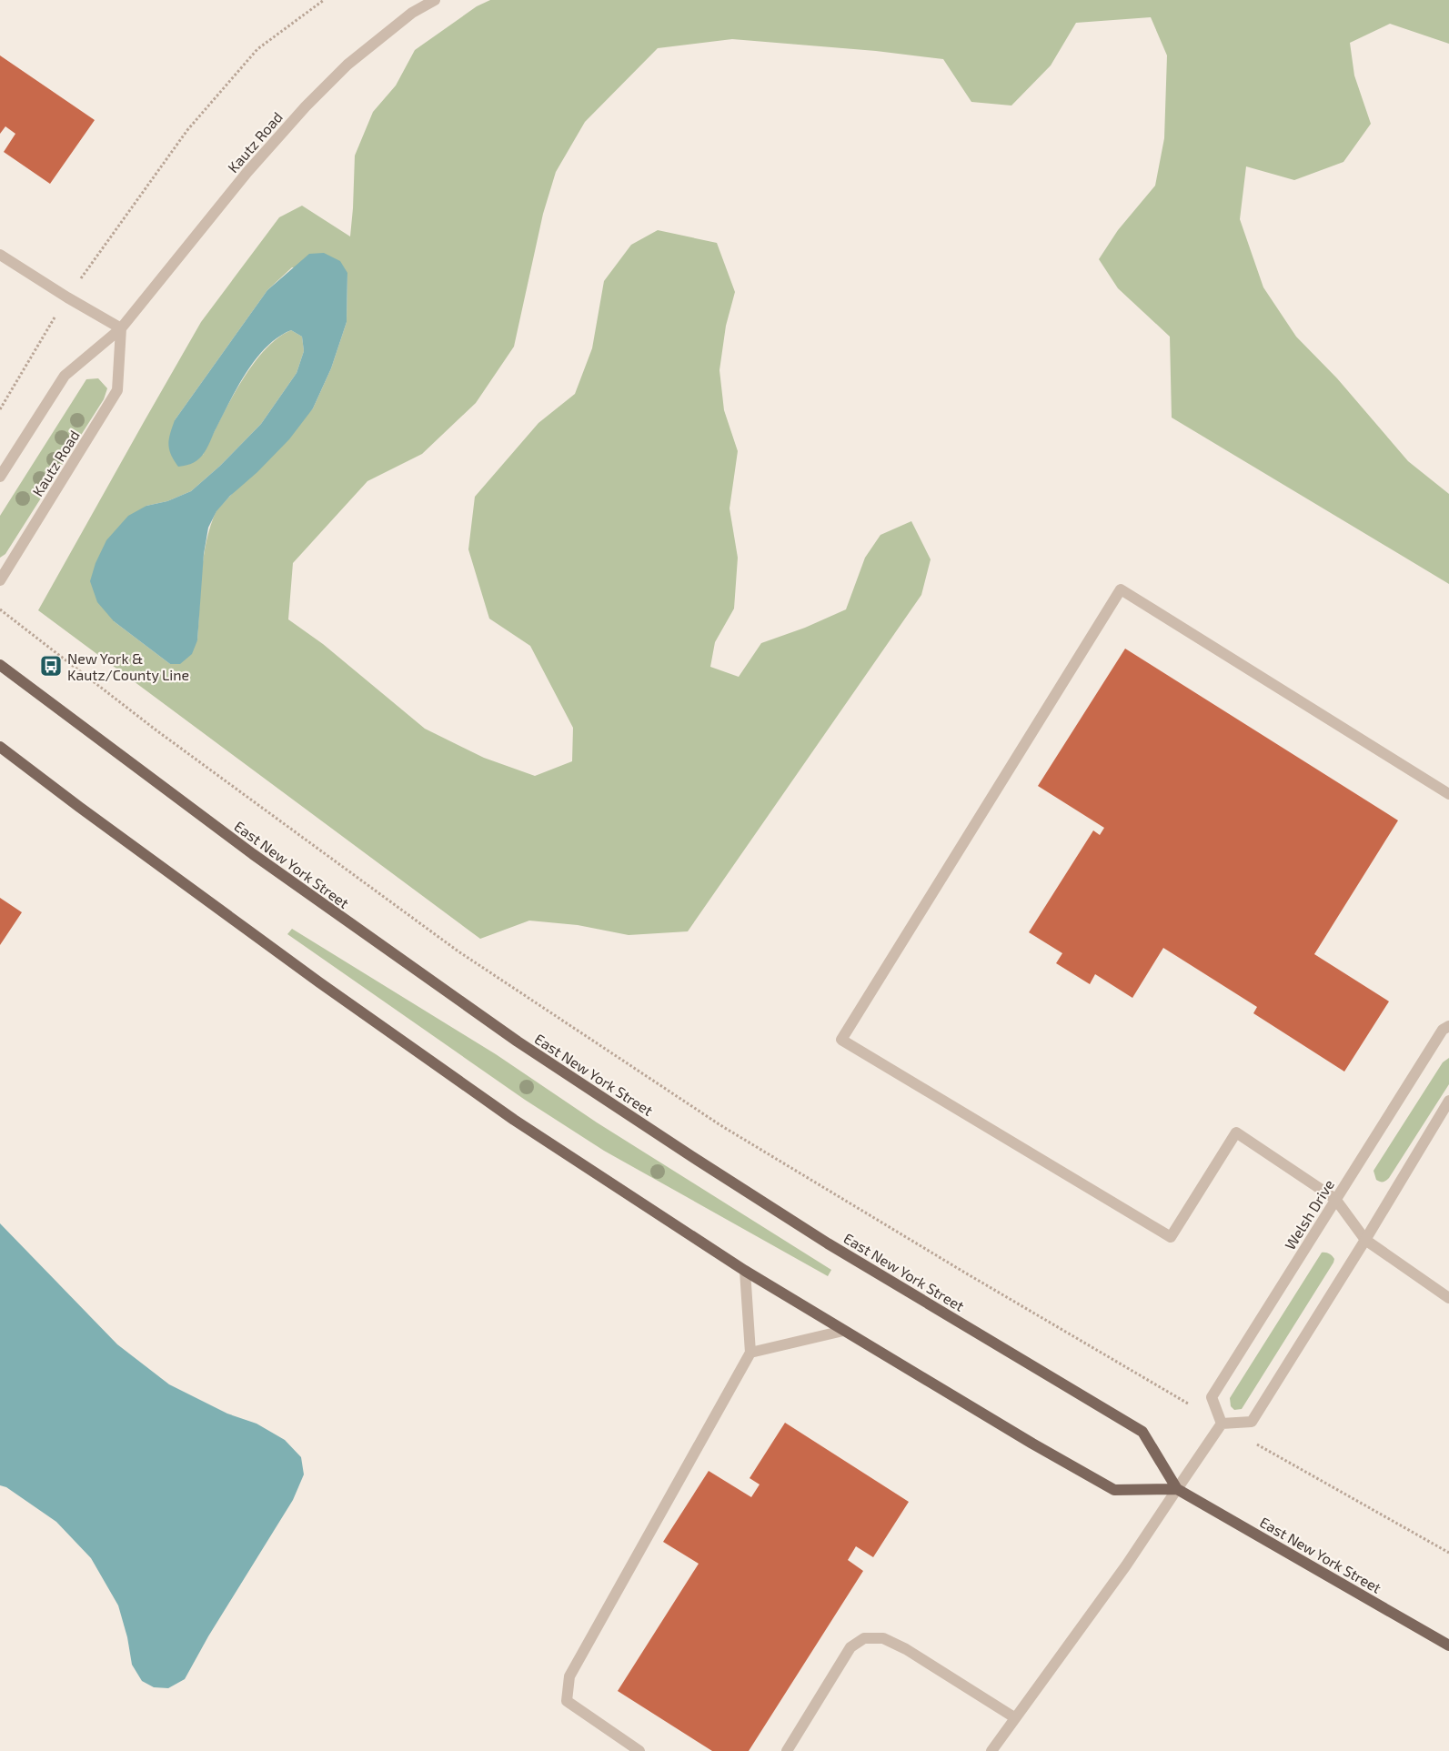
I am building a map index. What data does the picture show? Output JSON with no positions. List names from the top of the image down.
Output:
{
  "streets": {
    "main road": ["East New York Street"],
    "street": ["Kautz Road", "Welsh Drive"]
  },
  "places": {
    "bus stop": ["New York & Kautz/County Line"]
  }
}
